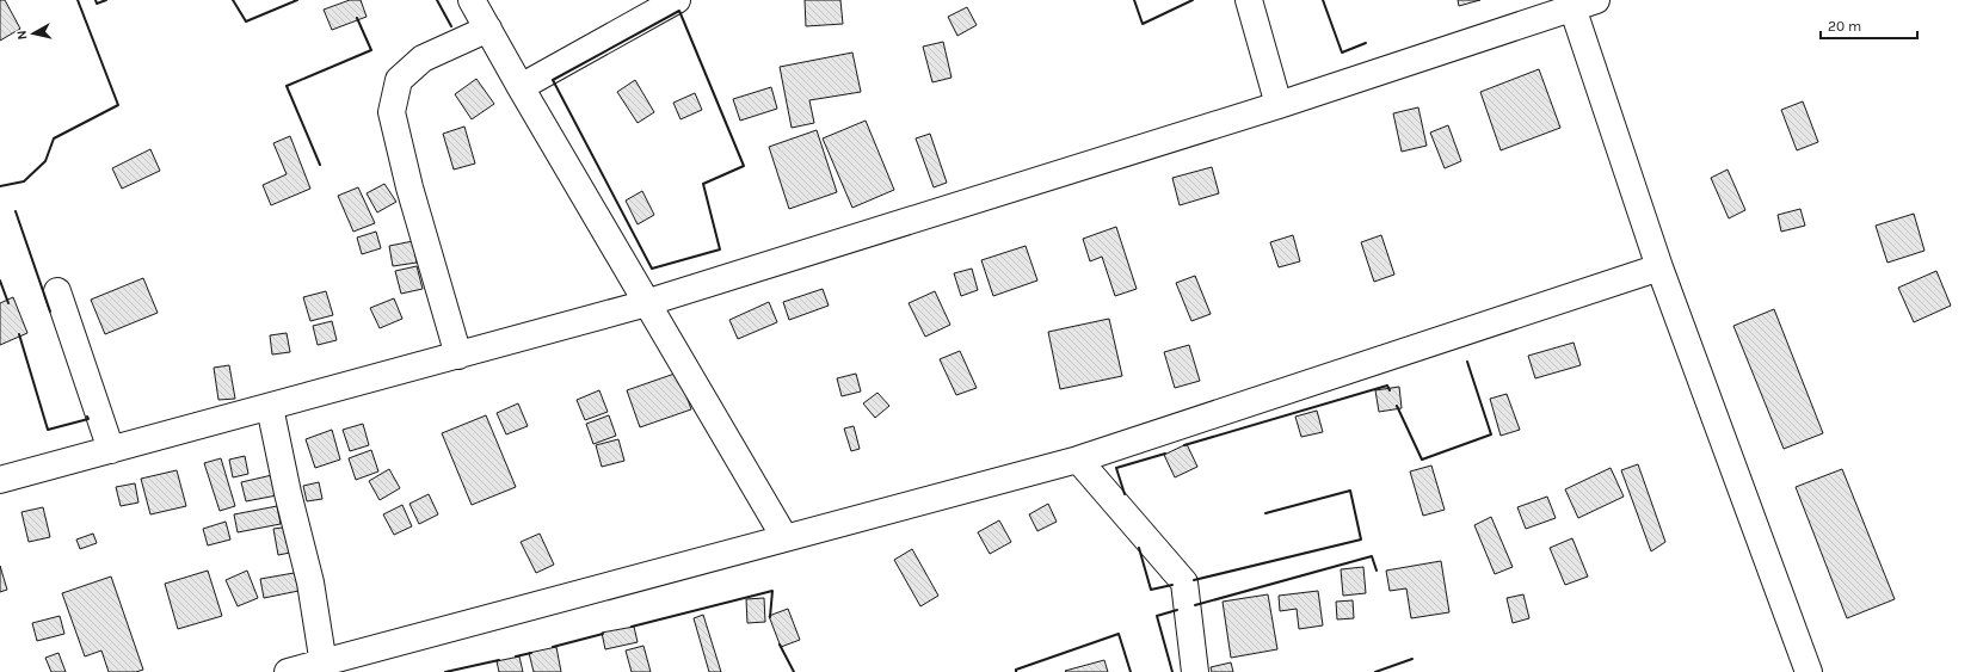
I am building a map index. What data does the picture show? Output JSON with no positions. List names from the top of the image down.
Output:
{
  "scale_bar": "20 m",
  "north": "left"
}
